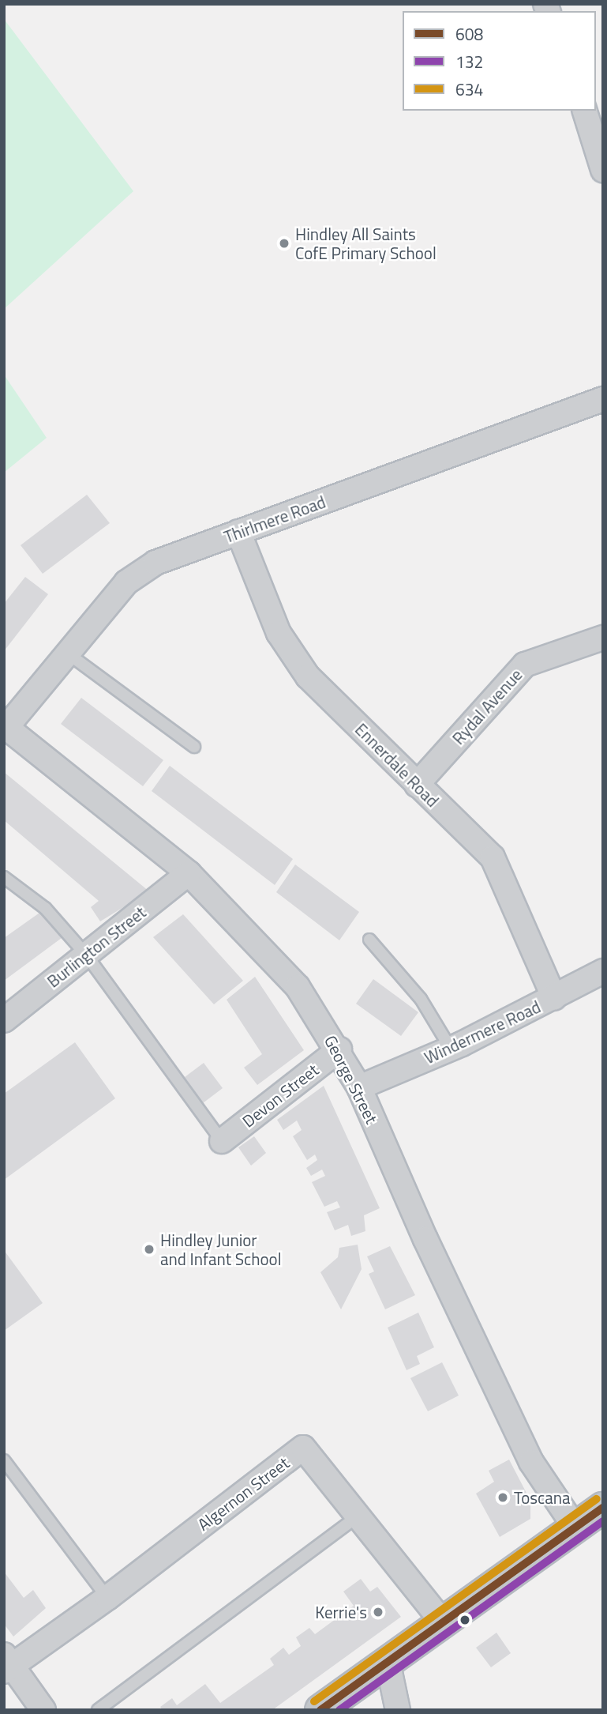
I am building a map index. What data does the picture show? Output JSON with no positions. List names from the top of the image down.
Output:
{
  "streets": {
    "street": [
      "Thirlmere Road",
      "Rydal Avenue",
      "Ennerdale Road",
      "Burlington Street",
      "Windermere Road",
      "George Street",
      "Devon Street",
      "Algernon Street"
    ]
  },
  "crossings": [
    ["Thirlmere Road", "Ennerdale Road"],
    ["Thirlmere Road", "George Street"],
    ["Rydal Avenue", "Ennerdale Road"],
    ["Ennerdale Road", "Windermere Road"],
    ["Burlington Street", "George Street"],
    ["Windermere Road", "George Street"],
    ["George Street", "Devon Street"]
  ],
  "places": [
    "Hindley All Saints CofE Primary School",
    "Hindley Junior and Infant School",
    "Toscana",
    "Kerrie's"
  ],
  "lines": ["transit line 634", "transit line 608", "transit line 132"],
  "legend": ["608", "132", "634"]
}
